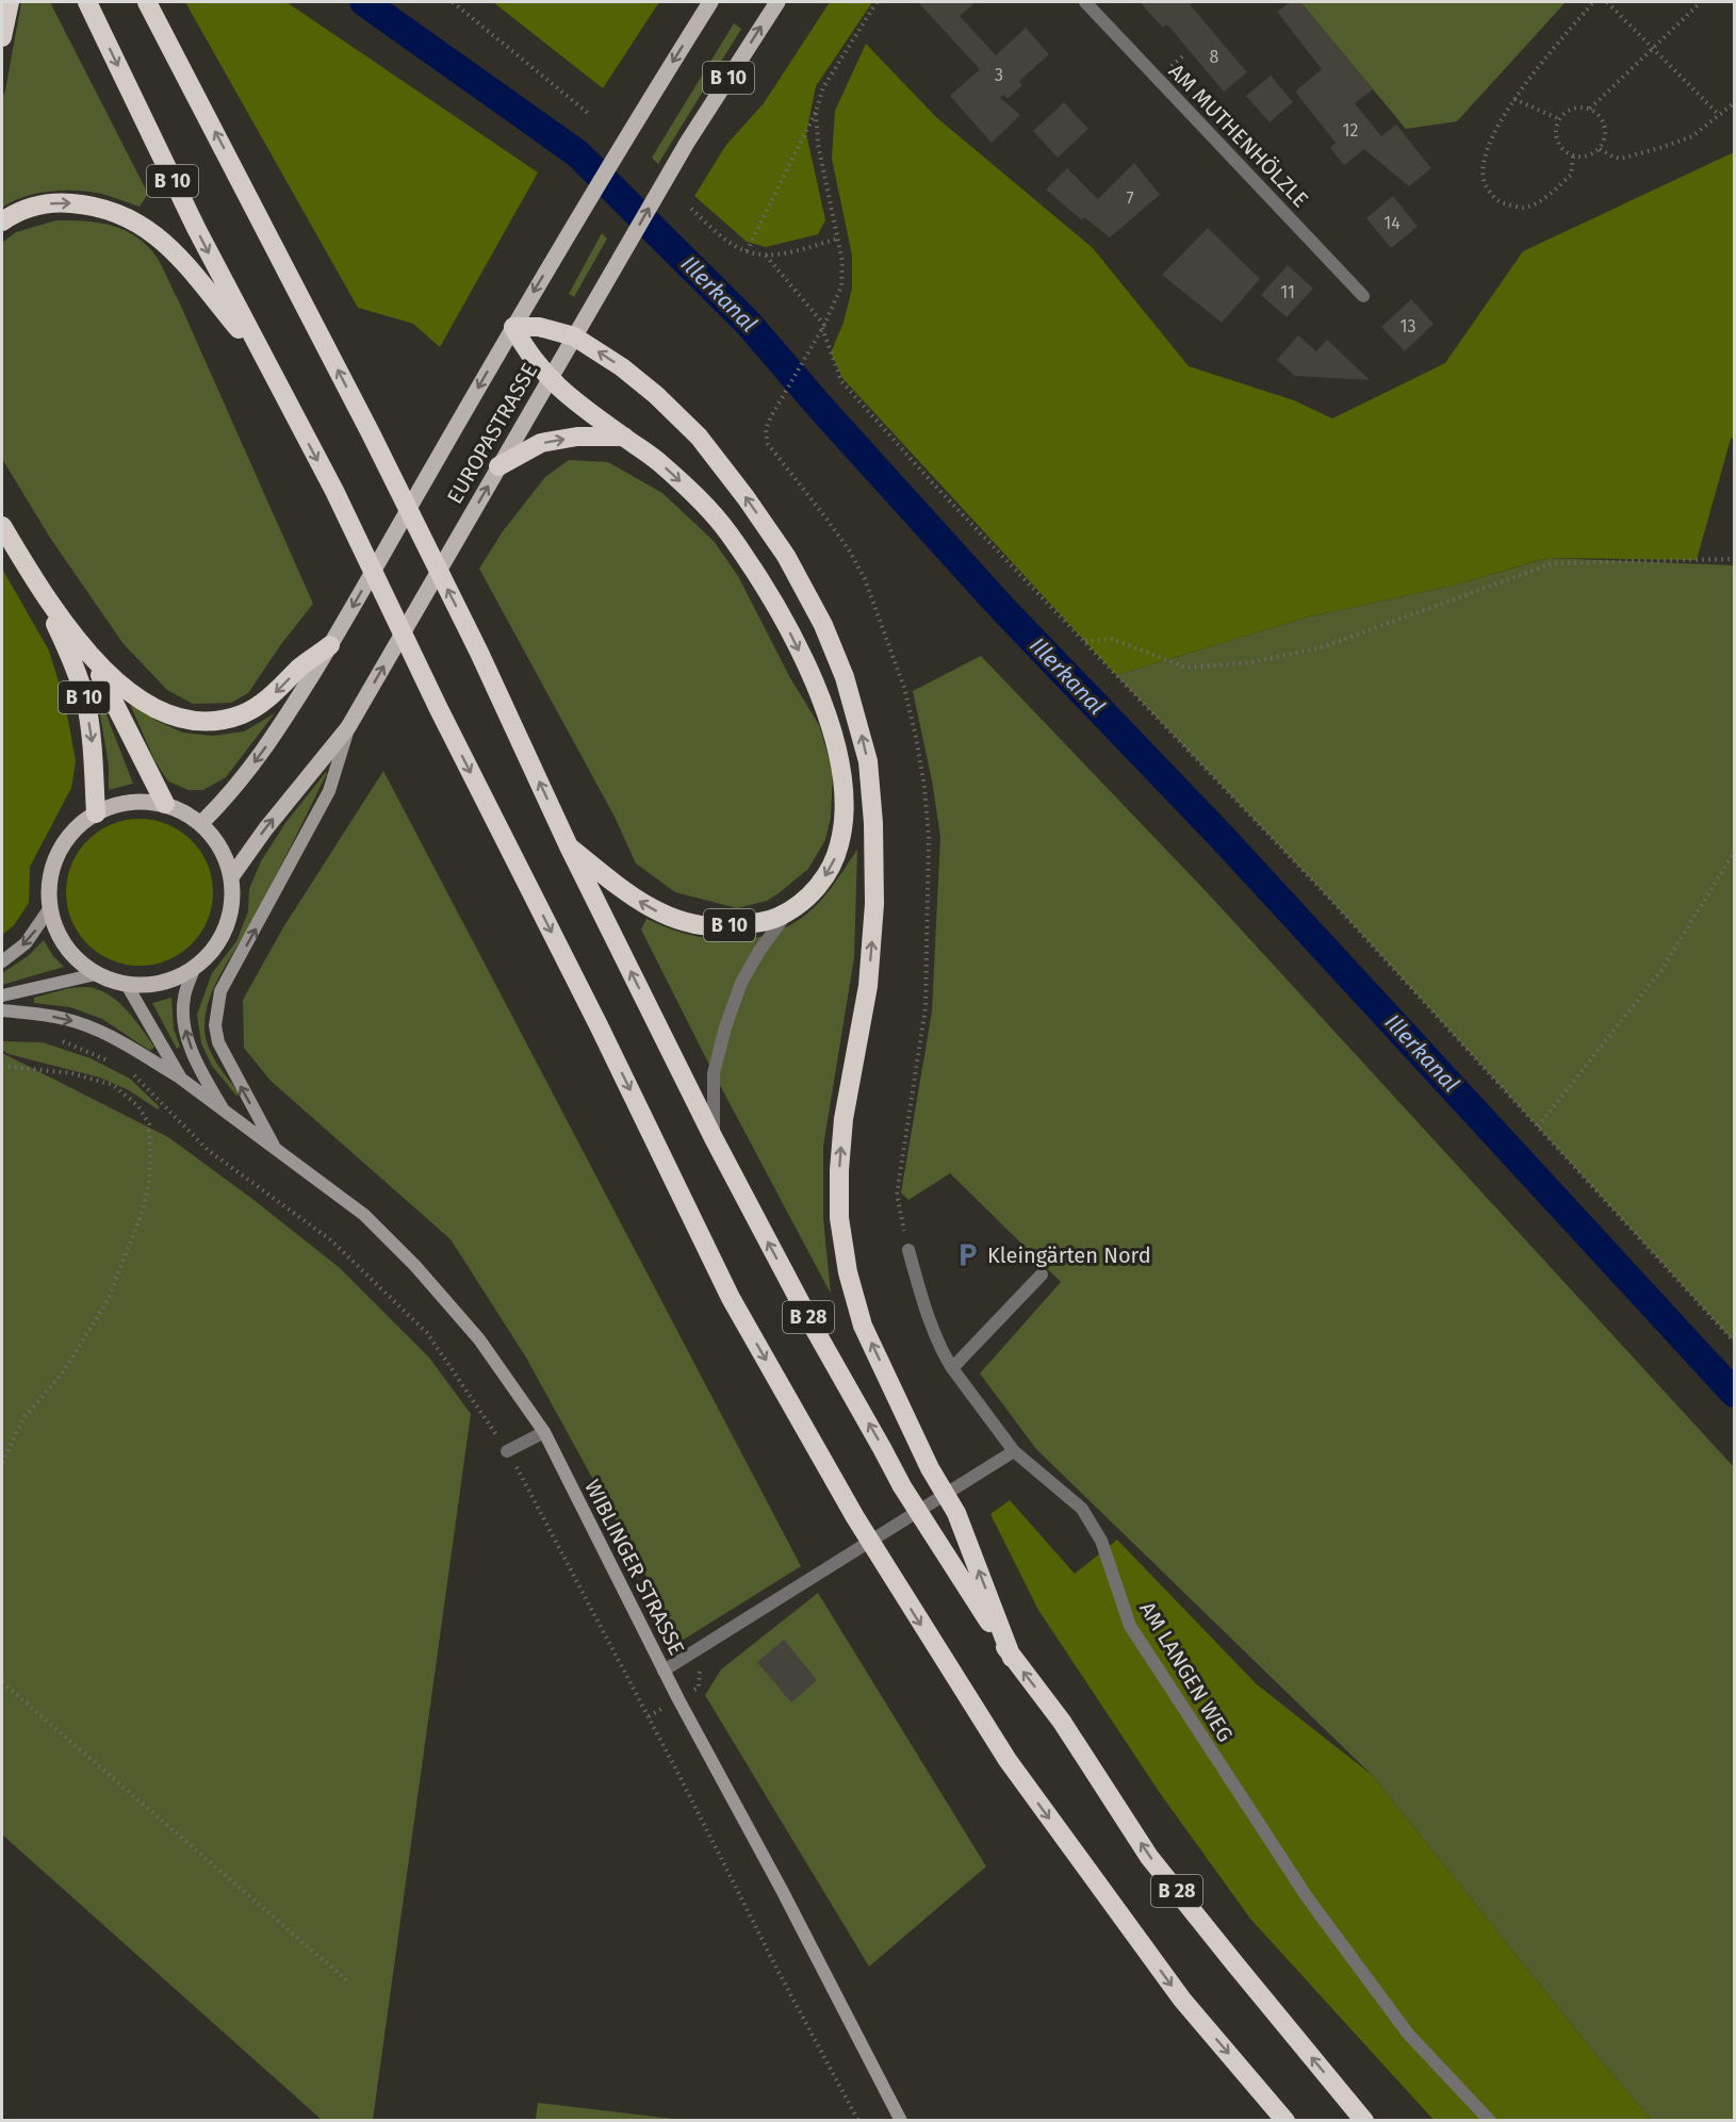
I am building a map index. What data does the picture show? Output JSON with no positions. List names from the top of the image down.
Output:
{
  "streets": {
    "highway": ["B 10", "B 28"],
    "main road": ["EUROPASTRASSE", "WIBLINGER STRASSE"],
    "street": ["AM MUTHENHÖLZLE", "AM LANGEN WEG"]
  },
  "crossings": [
    ["B 10", "EUROPASTRASSE"],
    ["B 10", "B 28"],
    ["B 10", "WIBLINGER STRASSE"],
    ["EUROPASTRASSE", "WIBLINGER STRASSE"]
  ],
  "water": ["Illerkanal"],
  "places": {
    "parking": ["Kleingärten Nord"]
  },
  "house_numbers": [
    "8",
    "3",
    "12",
    "7",
    "14",
    "11",
    "13"
  ]
}
